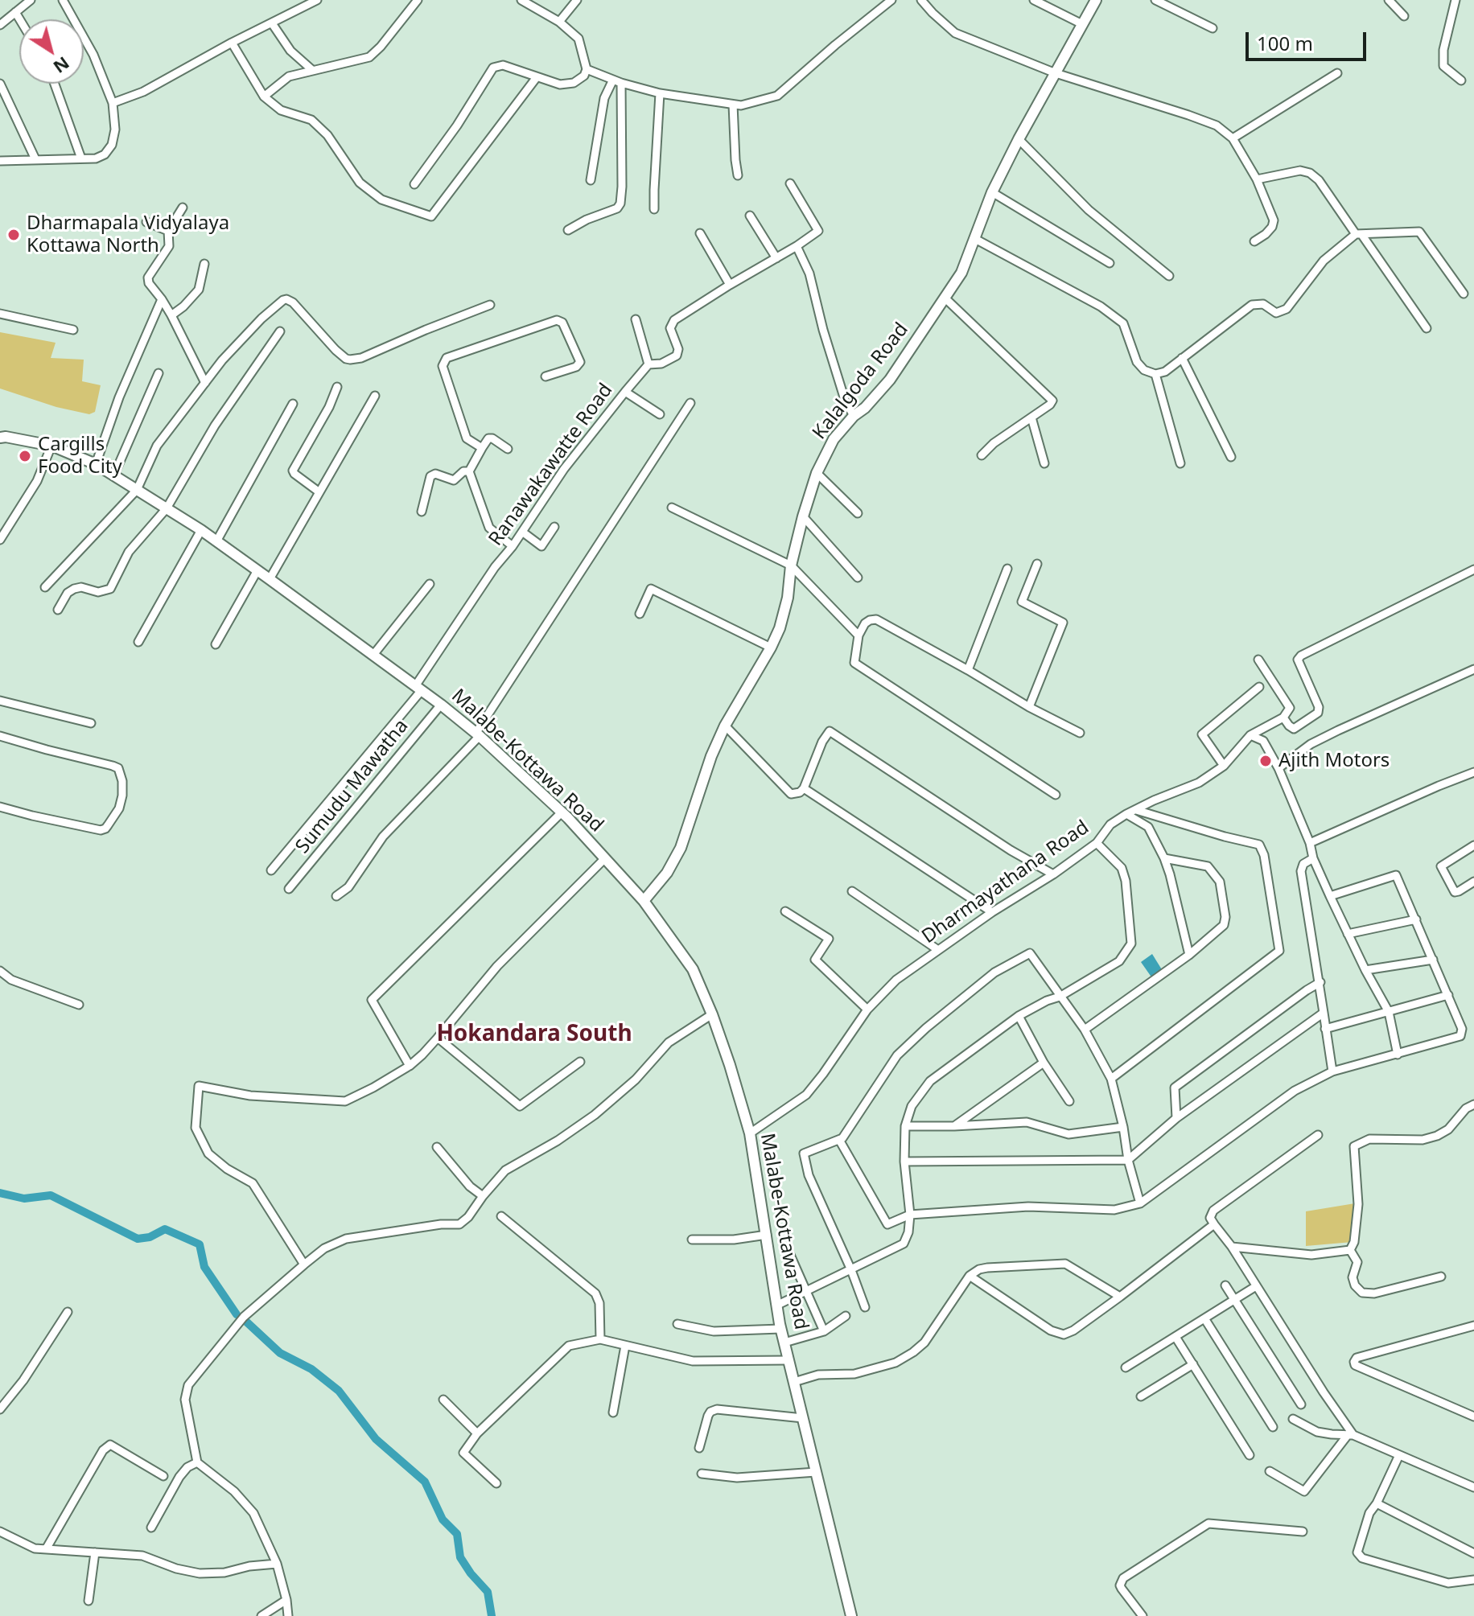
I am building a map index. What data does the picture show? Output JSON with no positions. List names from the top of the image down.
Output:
{
  "streets": {
    "main road": ["Kalalgoda Road", "Malabe-Kottawa Road"],
    "street": ["Ranawakawatte Road", "Sumudu Mawatha", "Dharmayathana Road"]
  },
  "crossings": [
    ["Kalalgoda Road", "Malabe-Kottawa Road"],
    ["Ranawakawatte Road", "Malabe-Kottawa Road"],
    ["Malabe-Kottawa Road", "Sumudu Mawatha"],
    ["Malabe-Kottawa Road", "Dharmayathana Road"]
  ],
  "districts": ["Hokandara South"],
  "places": ["Dharmapala Vidyalaya Kottawa North", "Cargills Food City", "Ajith Motors"],
  "scale_bar": "100 m",
  "north": "bottom right"
}
